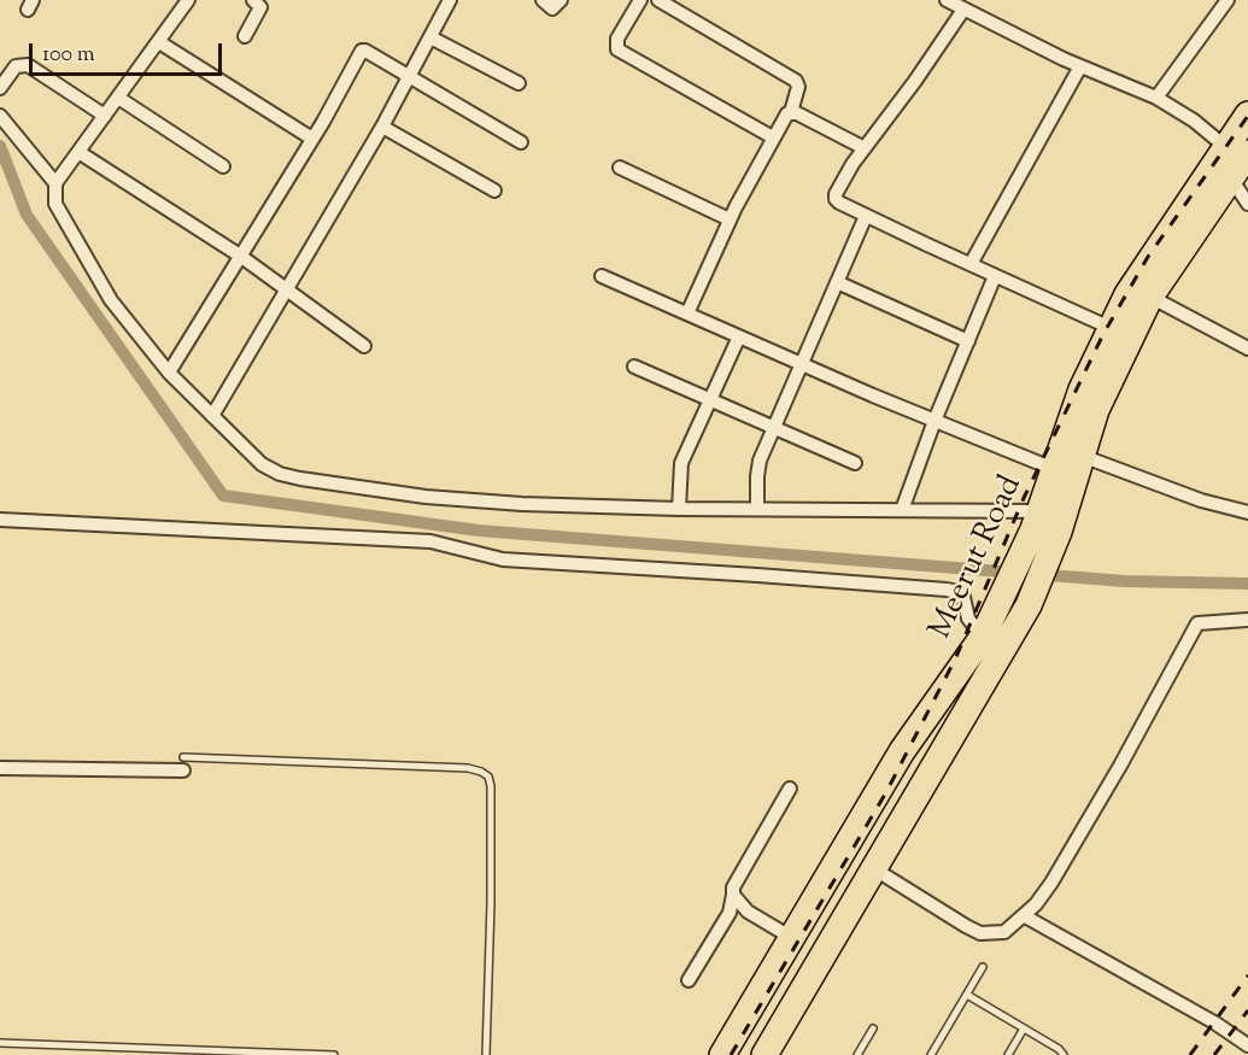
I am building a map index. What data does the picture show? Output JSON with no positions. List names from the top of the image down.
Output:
{
  "streets": {
    "highway": ["Meerut Road"]
  },
  "scale_bar": "100 m"
}
